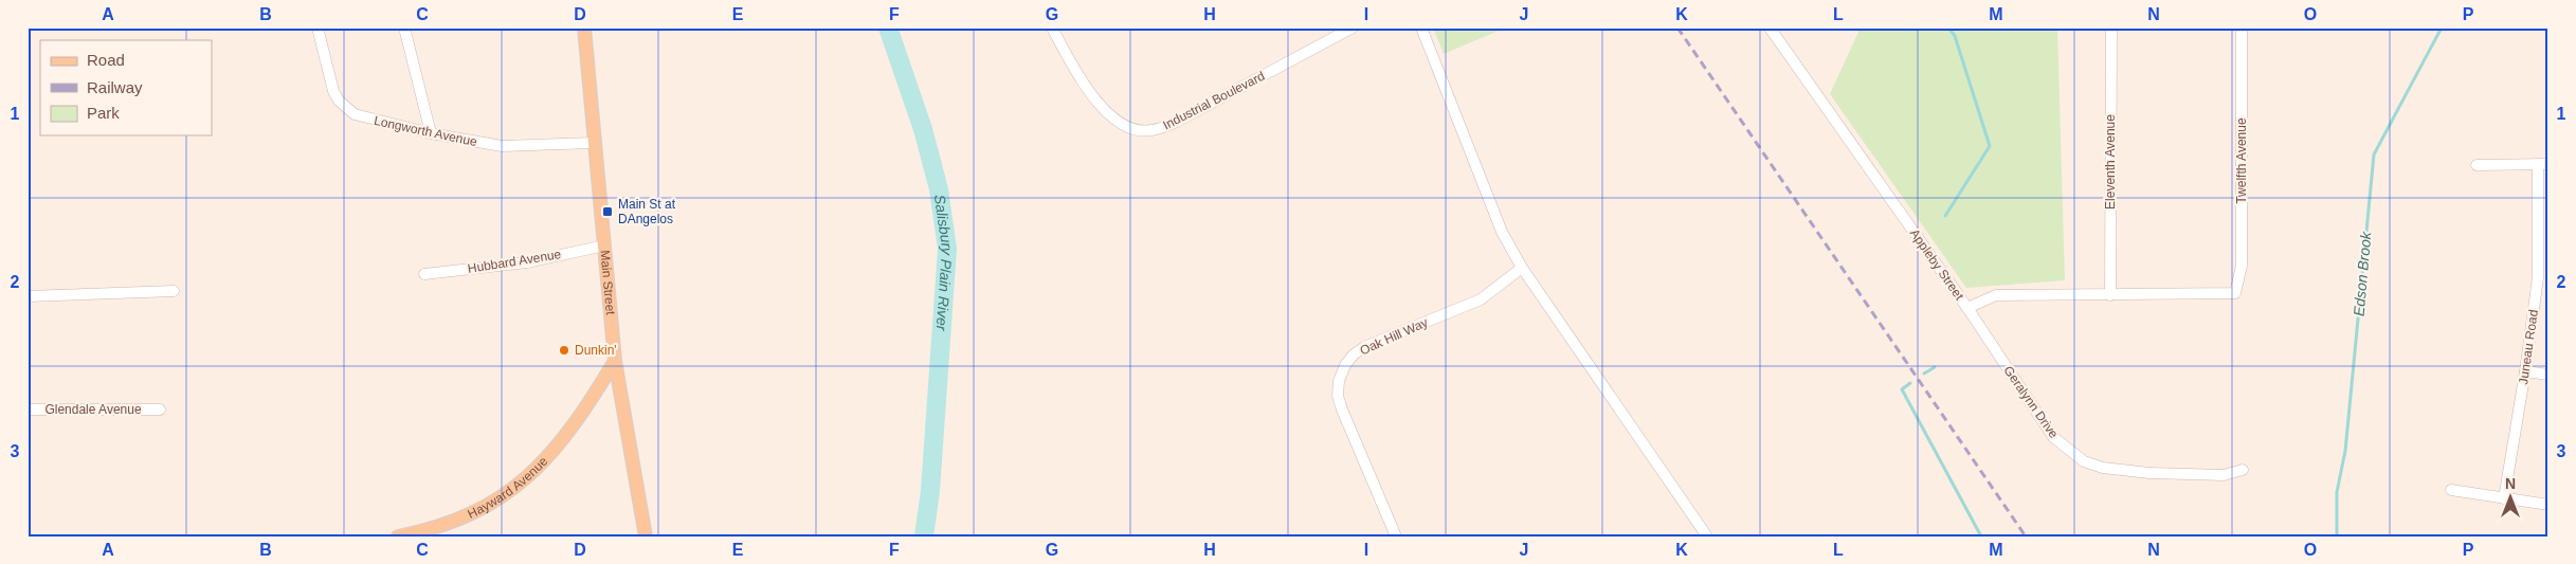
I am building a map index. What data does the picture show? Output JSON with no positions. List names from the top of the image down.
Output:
{
  "streets": {
    "main road": ["Main Street", "Hayward Avenue"],
    "street": [
      "Industrial Boulevard",
      "Longworth Avenue",
      "Twelfth Avenue",
      "Eleventh Avenue",
      "Hubbard Avenue",
      "Appleby Street",
      "Oak Hill Way",
      "Juneau Road",
      "Geralynn Drive",
      "Glendale Avenue"
    ]
  },
  "crossings": [
    ["Longworth Avenue", "Main Street"],
    ["Twelfth Avenue", "Appleby Street"],
    ["Eleventh Avenue", "Appleby Street"],
    ["Hubbard Avenue", "Main Street"],
    ["Appleby Street", "Geralynn Drive"],
    ["Main Street", "Hayward Avenue"]
  ],
  "water": ["Salisbury Plain River", "Edson Brook"],
  "places": {
    "transit": ["Main St at DAngelos"],
    "other": ["Dunkin'"]
  },
  "legend": ["Road", "Railway", "Park"],
  "north": "top",
  "grid": {
    "columns": [
      "A",
      "B",
      "C",
      "D",
      "E",
      "F",
      "G",
      "H",
      "I",
      "J",
      "K",
      "L",
      "M",
      "N",
      "O",
      "P"
    ],
    "rows": ["1", "2", "3"]
  }
}
